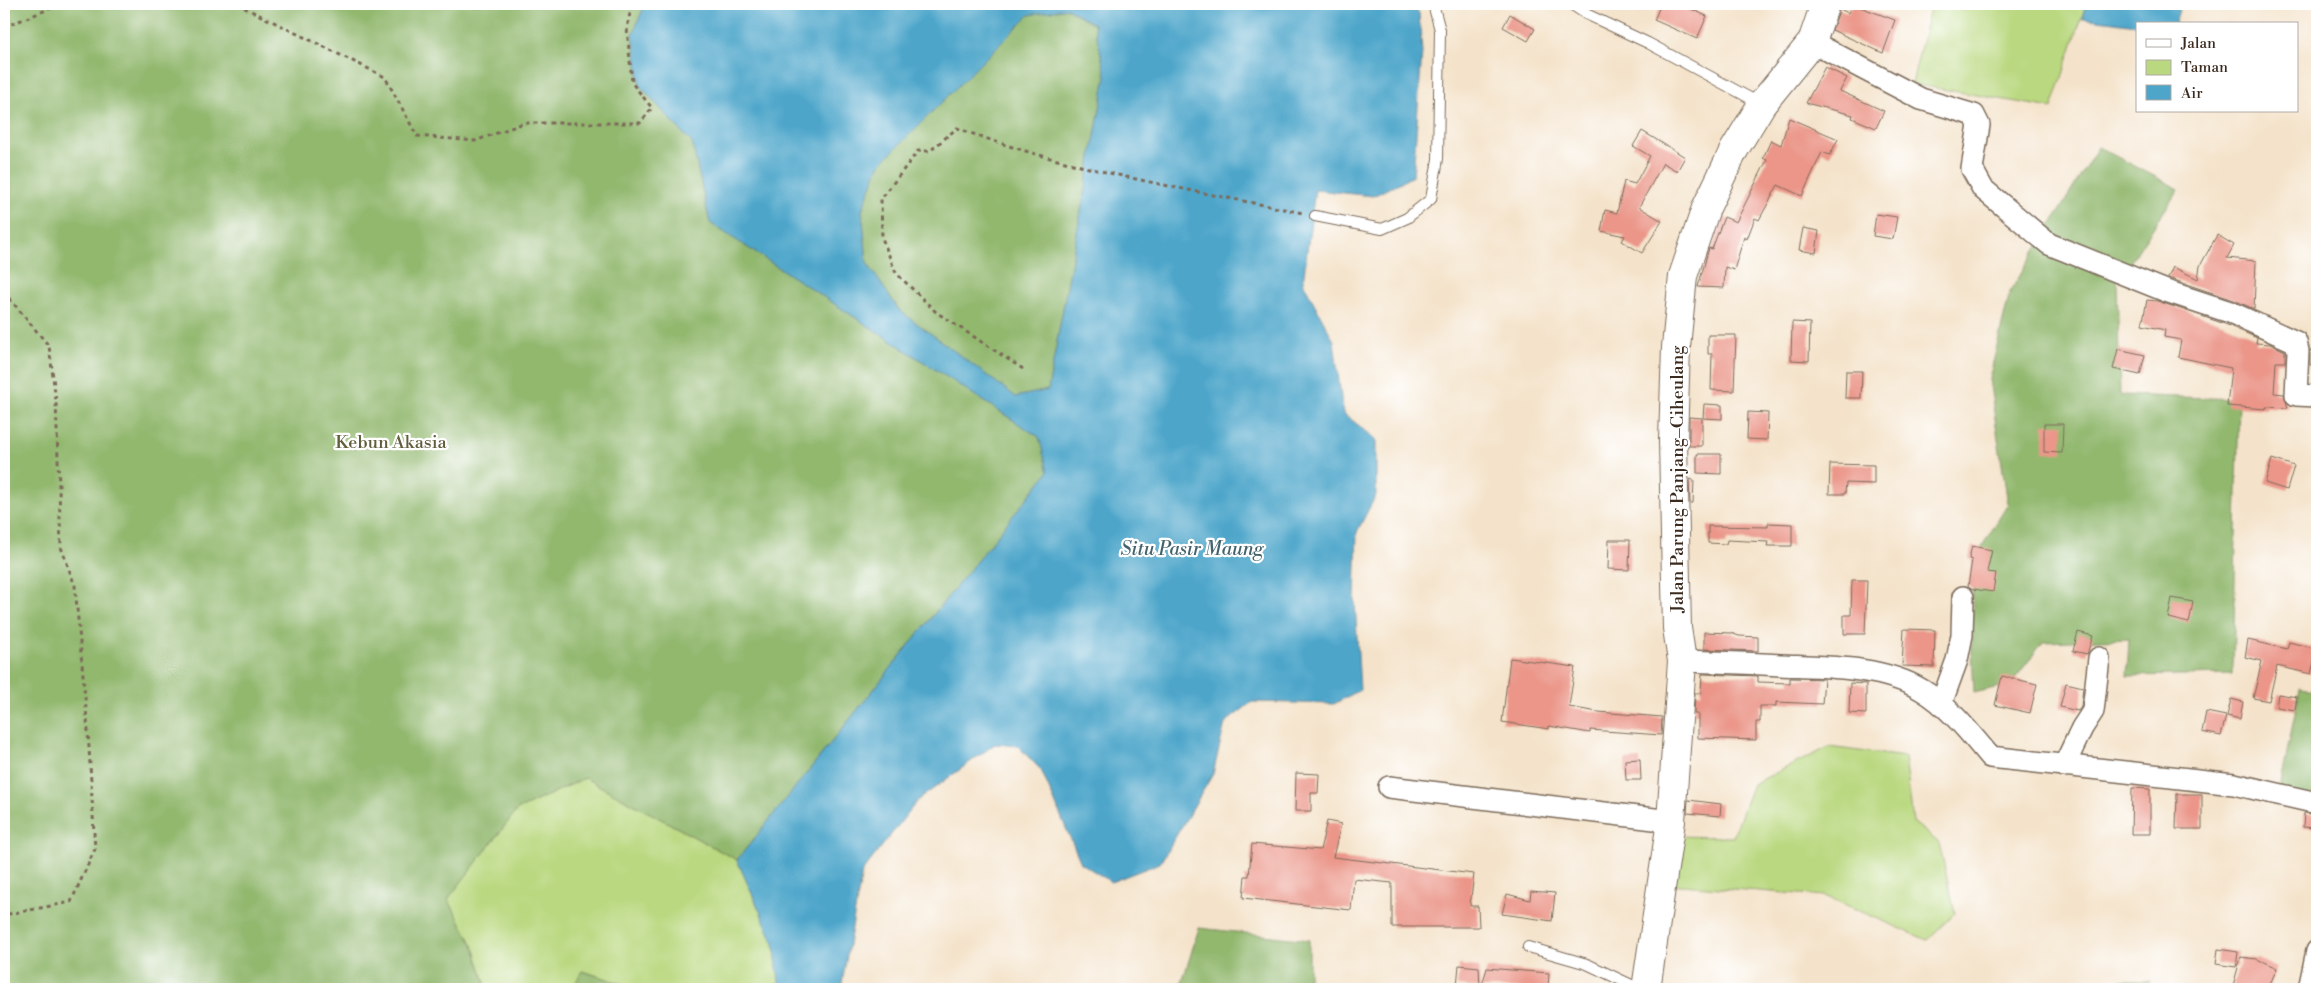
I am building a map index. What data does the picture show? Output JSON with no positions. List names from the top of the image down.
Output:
{
  "streets": {
    "street": ["Jalan Parung Panjang–Ciheulang"]
  },
  "water": ["Situ Pasir Maung"],
  "parks": ["Kebun Akasia"],
  "legend": ["Jalan", "Taman", "Air"]
}
